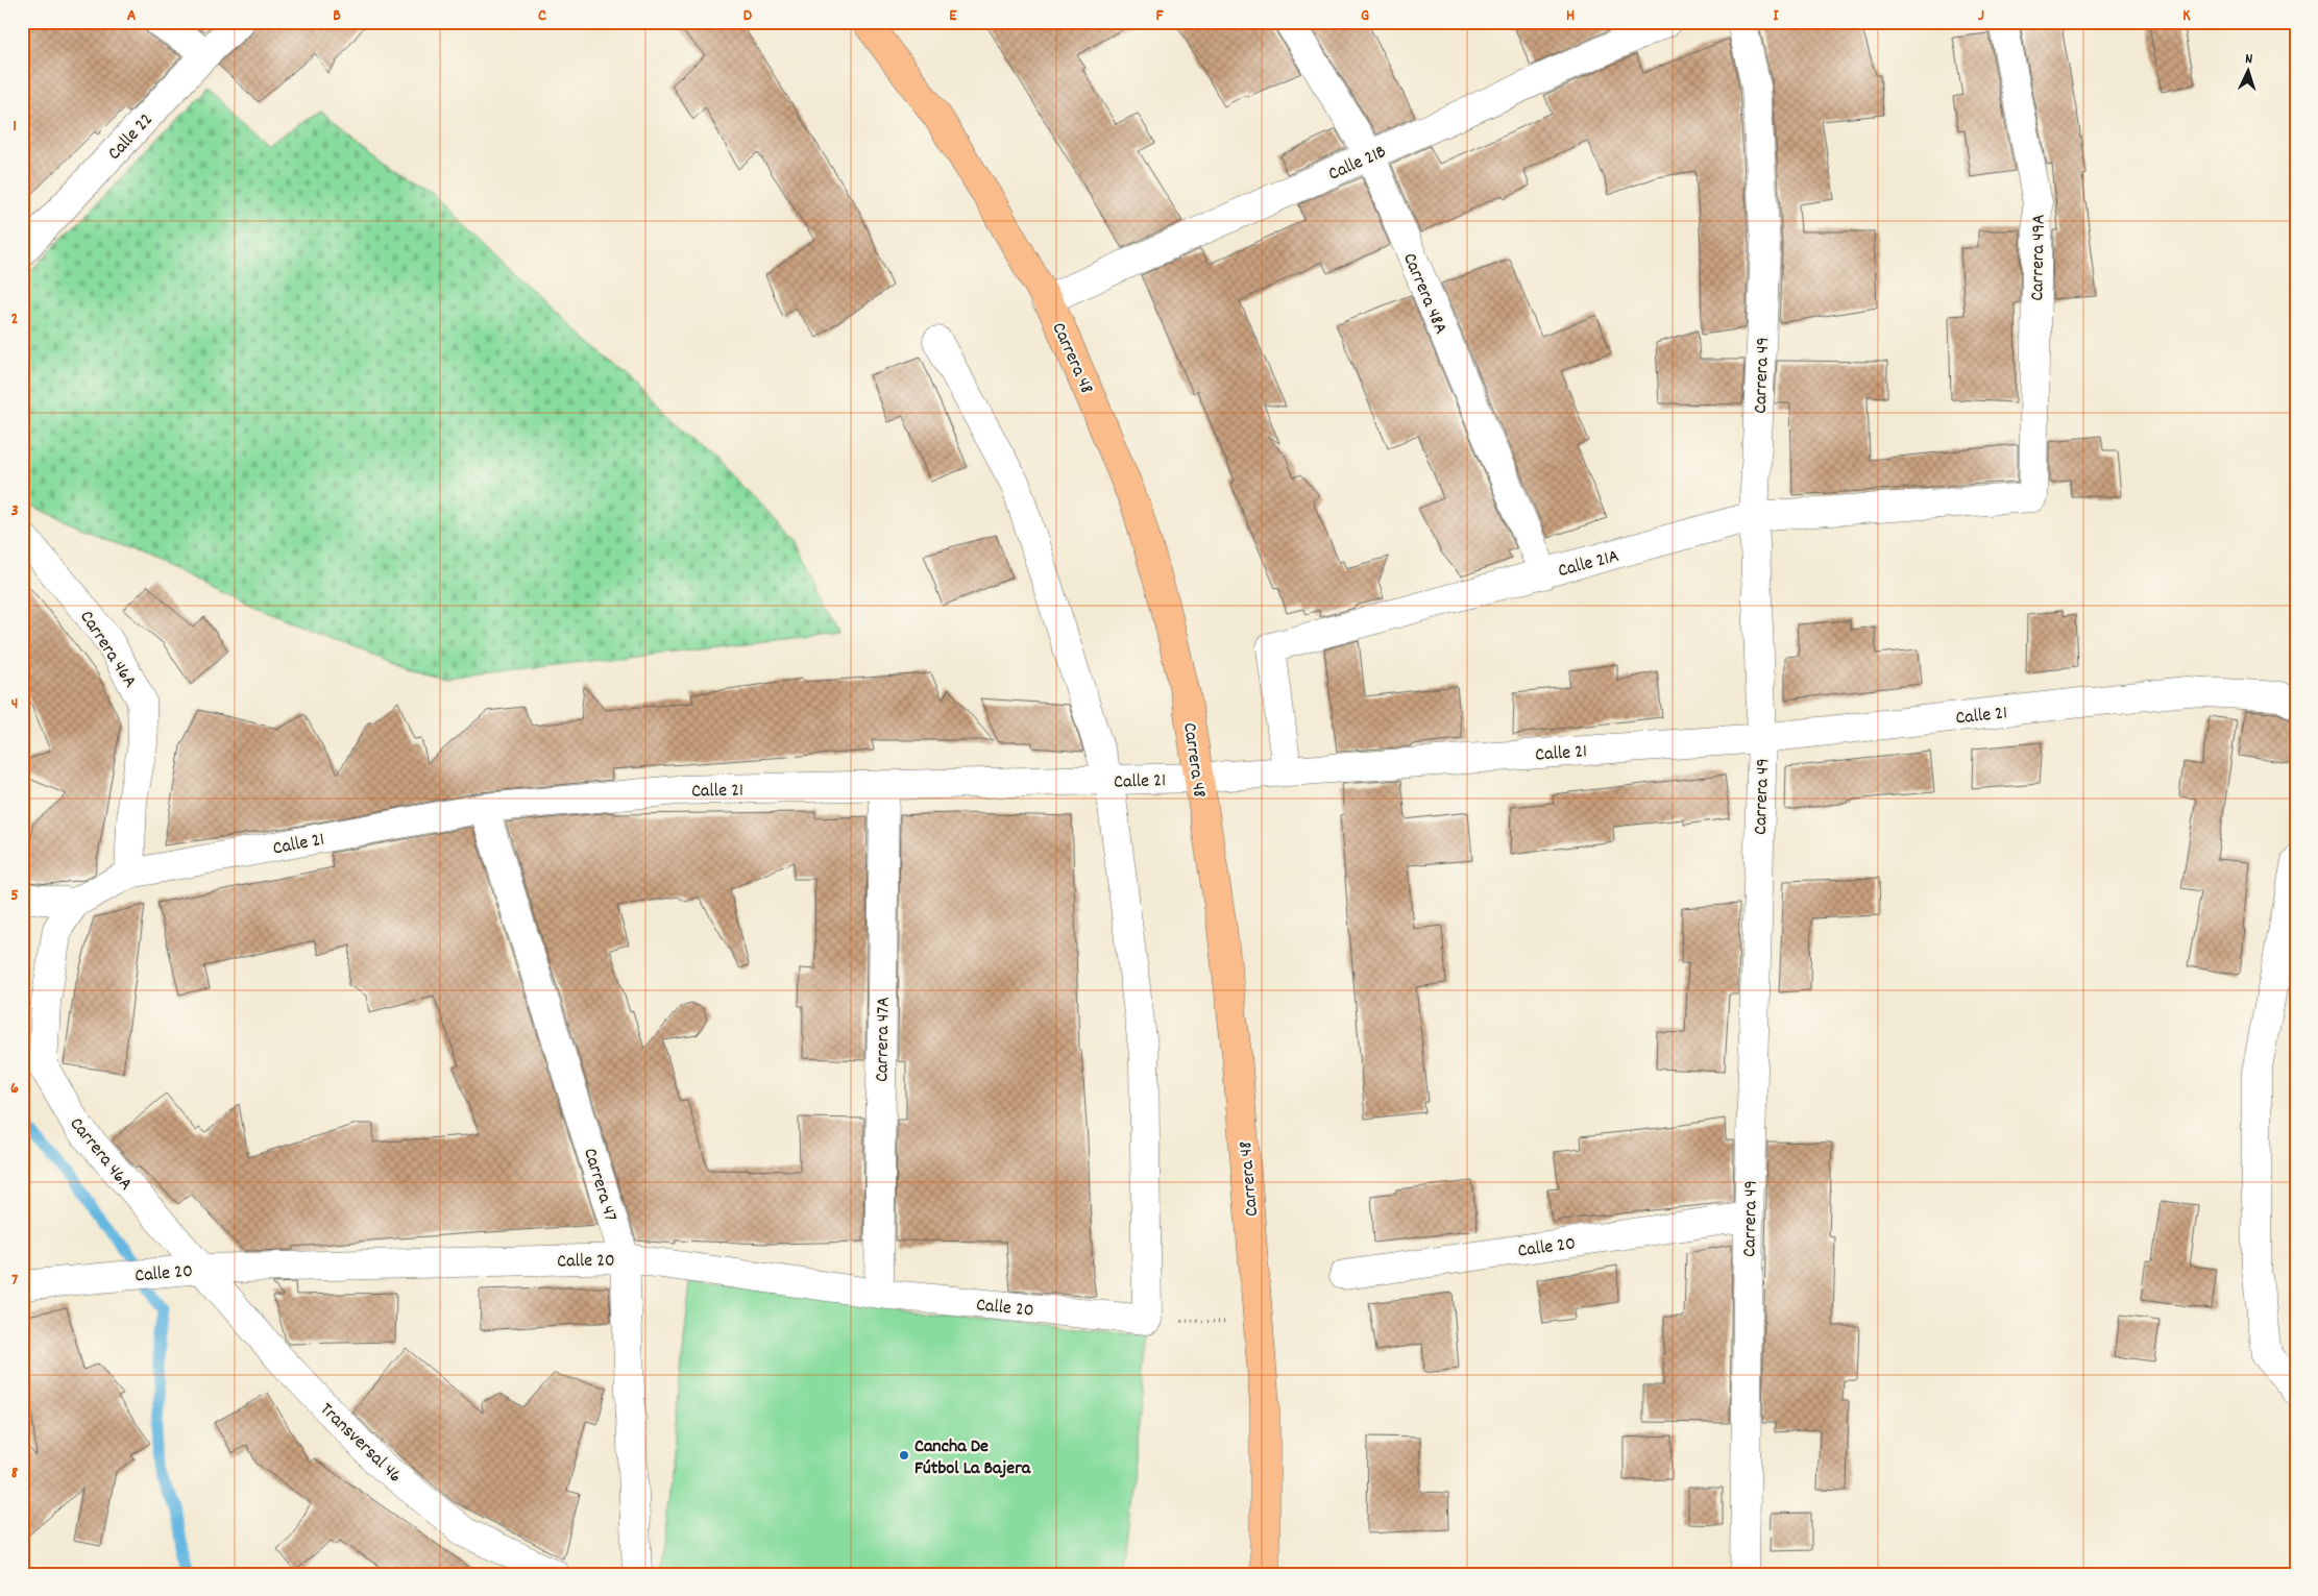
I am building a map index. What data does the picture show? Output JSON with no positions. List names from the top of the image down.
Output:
{
  "streets": {
    "highway": ["Carrera 48"],
    "street": [
      "Calle 22",
      "Calle 21B",
      "Carrera 49A",
      "Carrera 48A",
      "Carrera 49",
      "Calle 21A",
      "Carrera 46A",
      "Calle 21",
      "Carrera 47A",
      "Carrera 47",
      "Calle 20",
      "Transversal 46"
    ]
  },
  "crossings": [
    ["Calle 21B", "Carrera 48A"],
    ["Calle 21B", "Carrera 48"],
    ["Carrera 49A", "Calle 21A"],
    ["Carrera 48A", "Calle 21A"],
    ["Carrera 48", "Calle 21"],
    ["Carrera 49", "Calle 21A"],
    ["Carrera 49", "Calle 21"],
    ["Carrera 49", "Calle 20"],
    ["Calle 21A", "Calle 21"],
    ["Carrera 46A", "Calle 21"],
    ["Carrera 46A", "Calle 20"],
    ["Carrera 46A", "Transversal 46"],
    ["Calle 21", "Carrera 47A"],
    ["Calle 21", "Carrera 47"],
    ["Carrera 47A", "Calle 20"],
    ["Carrera 47", "Calle 20"],
    ["Calle 20", "Transversal 46"]
  ],
  "places": ["Cancha De Fútbol La Bajera"],
  "north": "top",
  "grid": {
    "columns": [
      "A",
      "B",
      "C",
      "D",
      "E",
      "F",
      "G",
      "H",
      "I",
      "J",
      "K"
    ],
    "rows": [
      "1",
      "2",
      "3",
      "4",
      "5",
      "6",
      "7",
      "8"
    ]
  }
}
